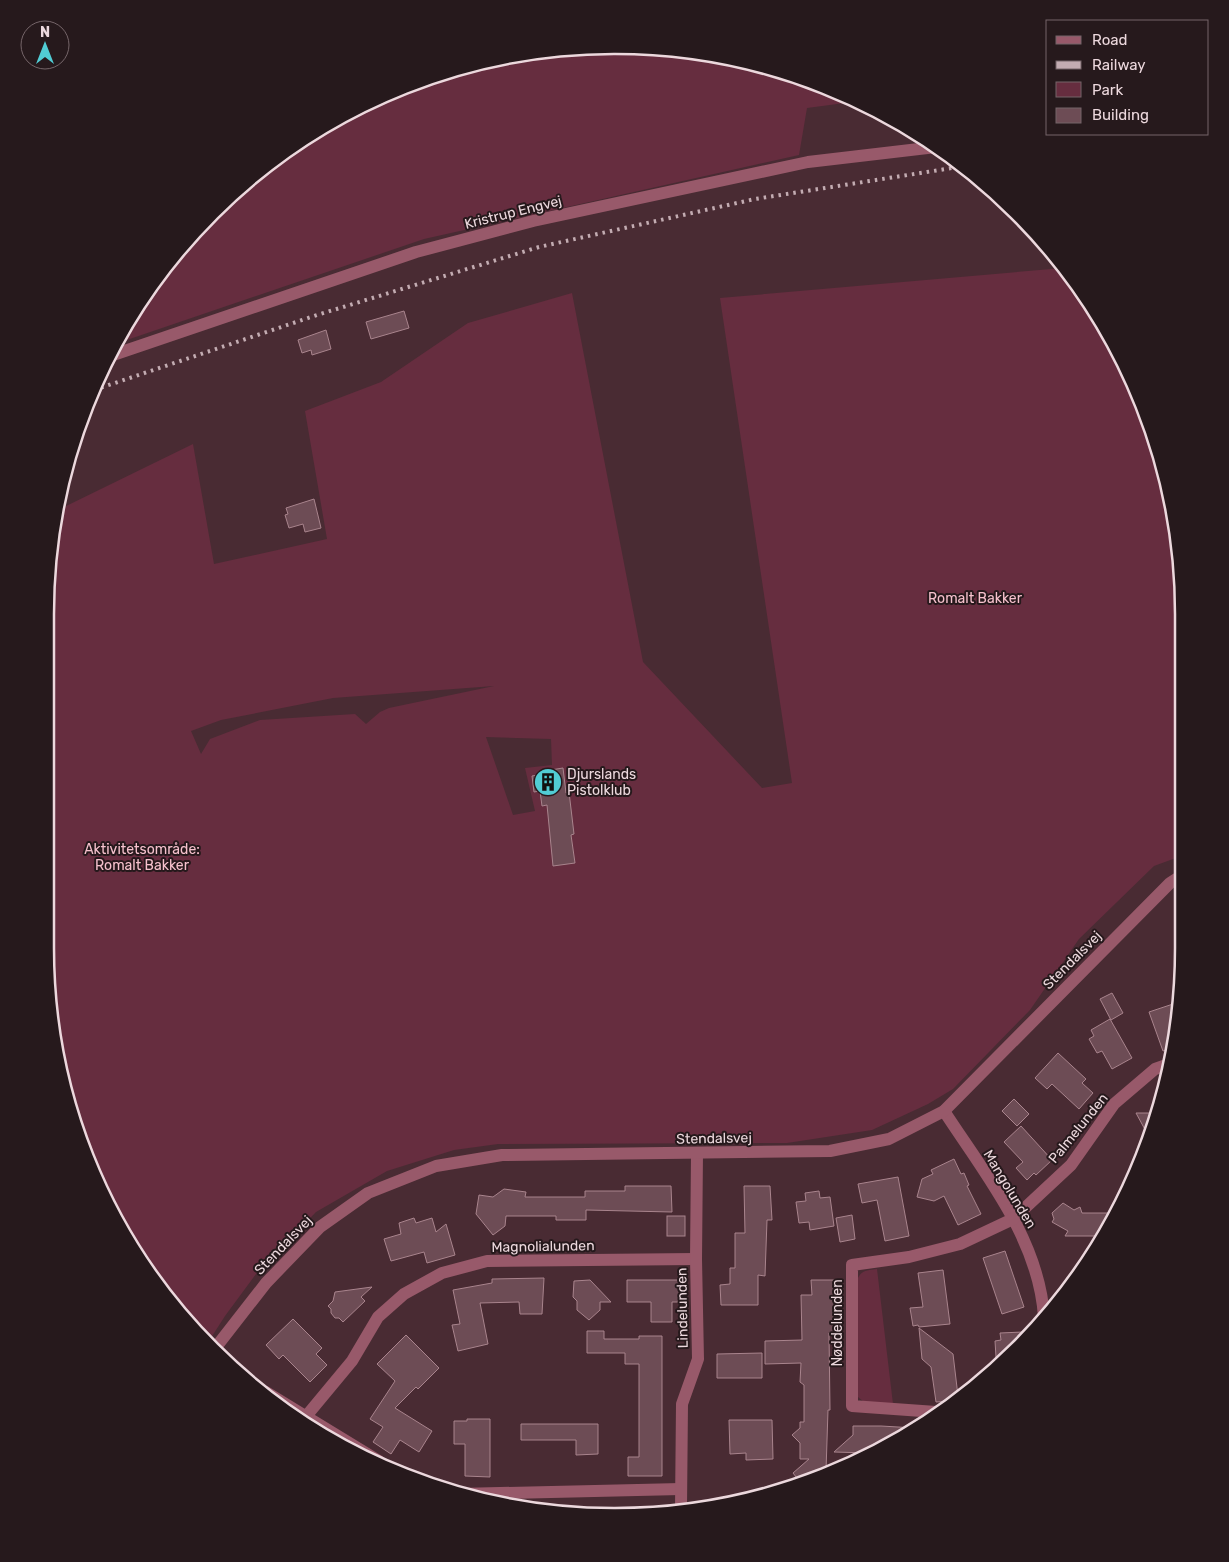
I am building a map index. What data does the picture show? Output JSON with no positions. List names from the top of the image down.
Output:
{
  "streets": {
    "street": [
      "Kristrup Engvej",
      "Stendalsvej",
      "Palmelunden",
      "Mangolunden",
      "Magnolialunden",
      "Lindelunden",
      "Nøddelunden"
    ]
  },
  "crossings": [
    ["Stendalsvej", "Mangolunden"],
    ["Stendalsvej", "Lindelunden"],
    ["Palmelunden", "Mangolunden"],
    ["Palmelunden", "Nøddelunden"],
    ["Mangolunden", "Nøddelunden"],
    ["Magnolialunden", "Lindelunden"]
  ],
  "parks": ["Romalt Bakker", "Aktivitetsområde: Romalt Bakker"],
  "places": {
    "building": ["Djurslands Pistolklub"]
  },
  "legend": [
    "Road",
    "Railway",
    "Park",
    "Building"
  ],
  "north": "top"
}
